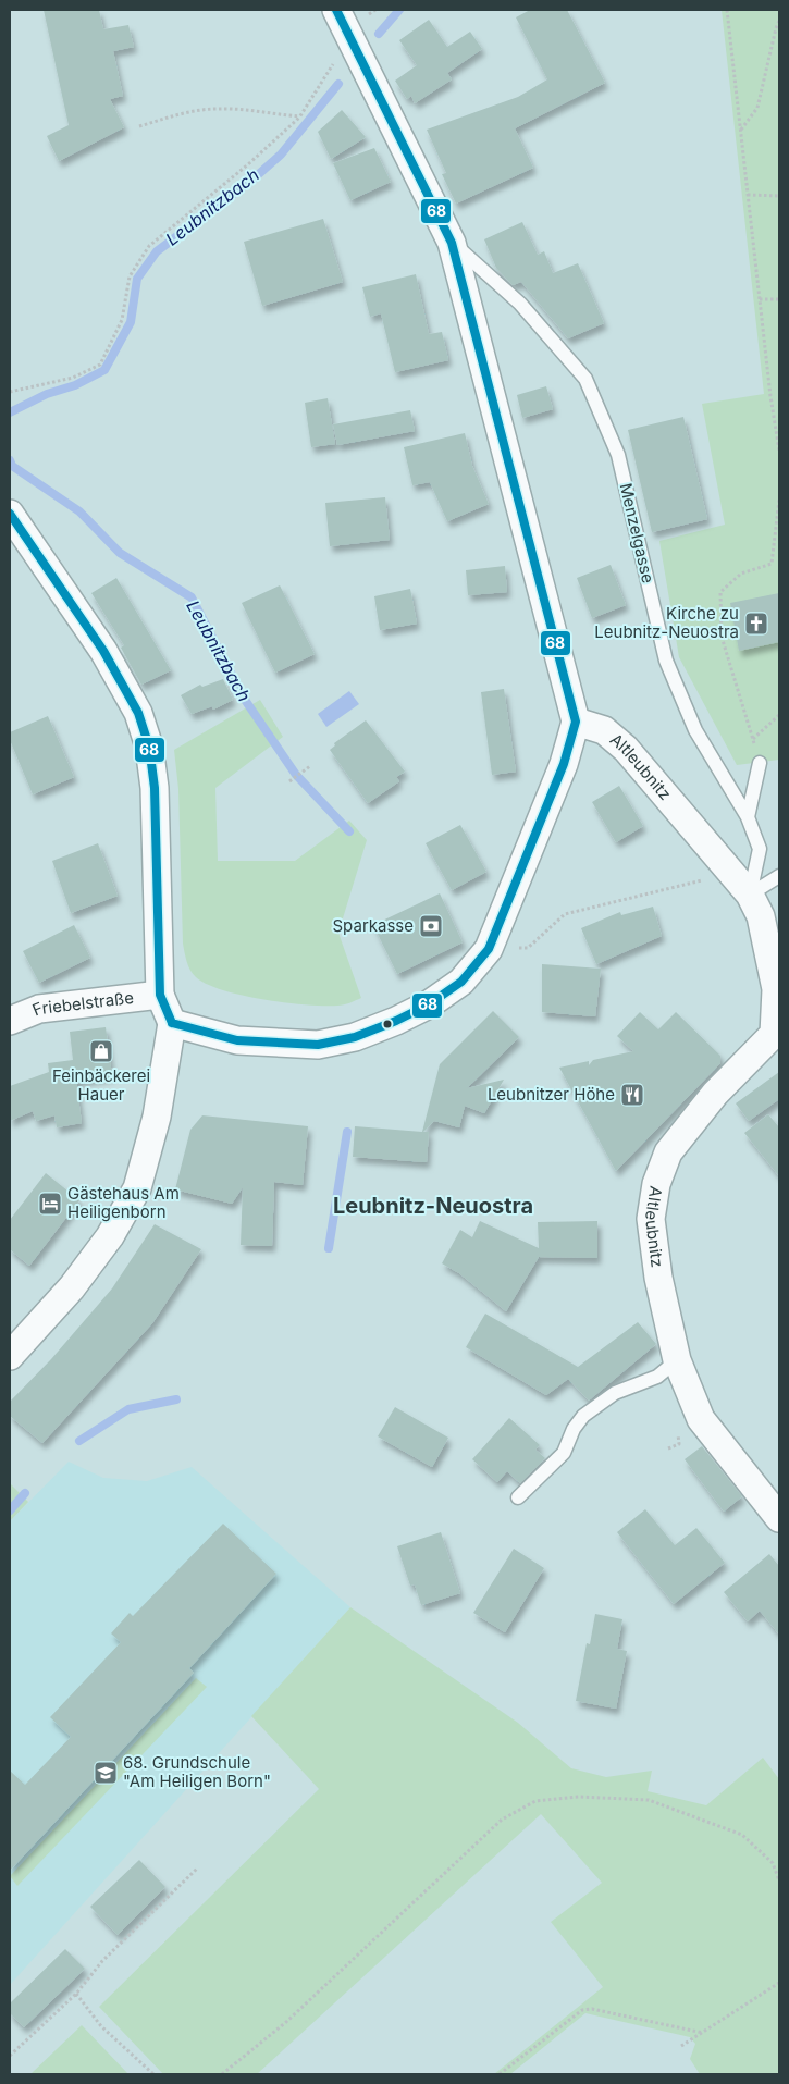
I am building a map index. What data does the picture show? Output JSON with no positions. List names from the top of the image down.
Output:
{
  "streets": {
    "street": ["Altleubnitz", "Friebelstraße"],
    "lane": ["Menzelgasse"]
  },
  "crossings": [
    ["Menzelgasse", "Altleubnitz"]
  ],
  "districts": ["Leubnitz-Neuostra"],
  "water": ["Leubnitzbach"],
  "places": {
    "church": ["Kirche zu Leubnitz-Neuostra"],
    "bank": ["Sparkasse"],
    "shop": ["Feinbäckerei Hauer"],
    "restaurant": ["Leubnitzer Höhe"],
    "hotel": ["Gästehaus Am Heiligenborn"],
    "school or university": ["68. Grundschule \"Am Heiligen Born\""]
  },
  "lines": ["transit line 68"]
}
